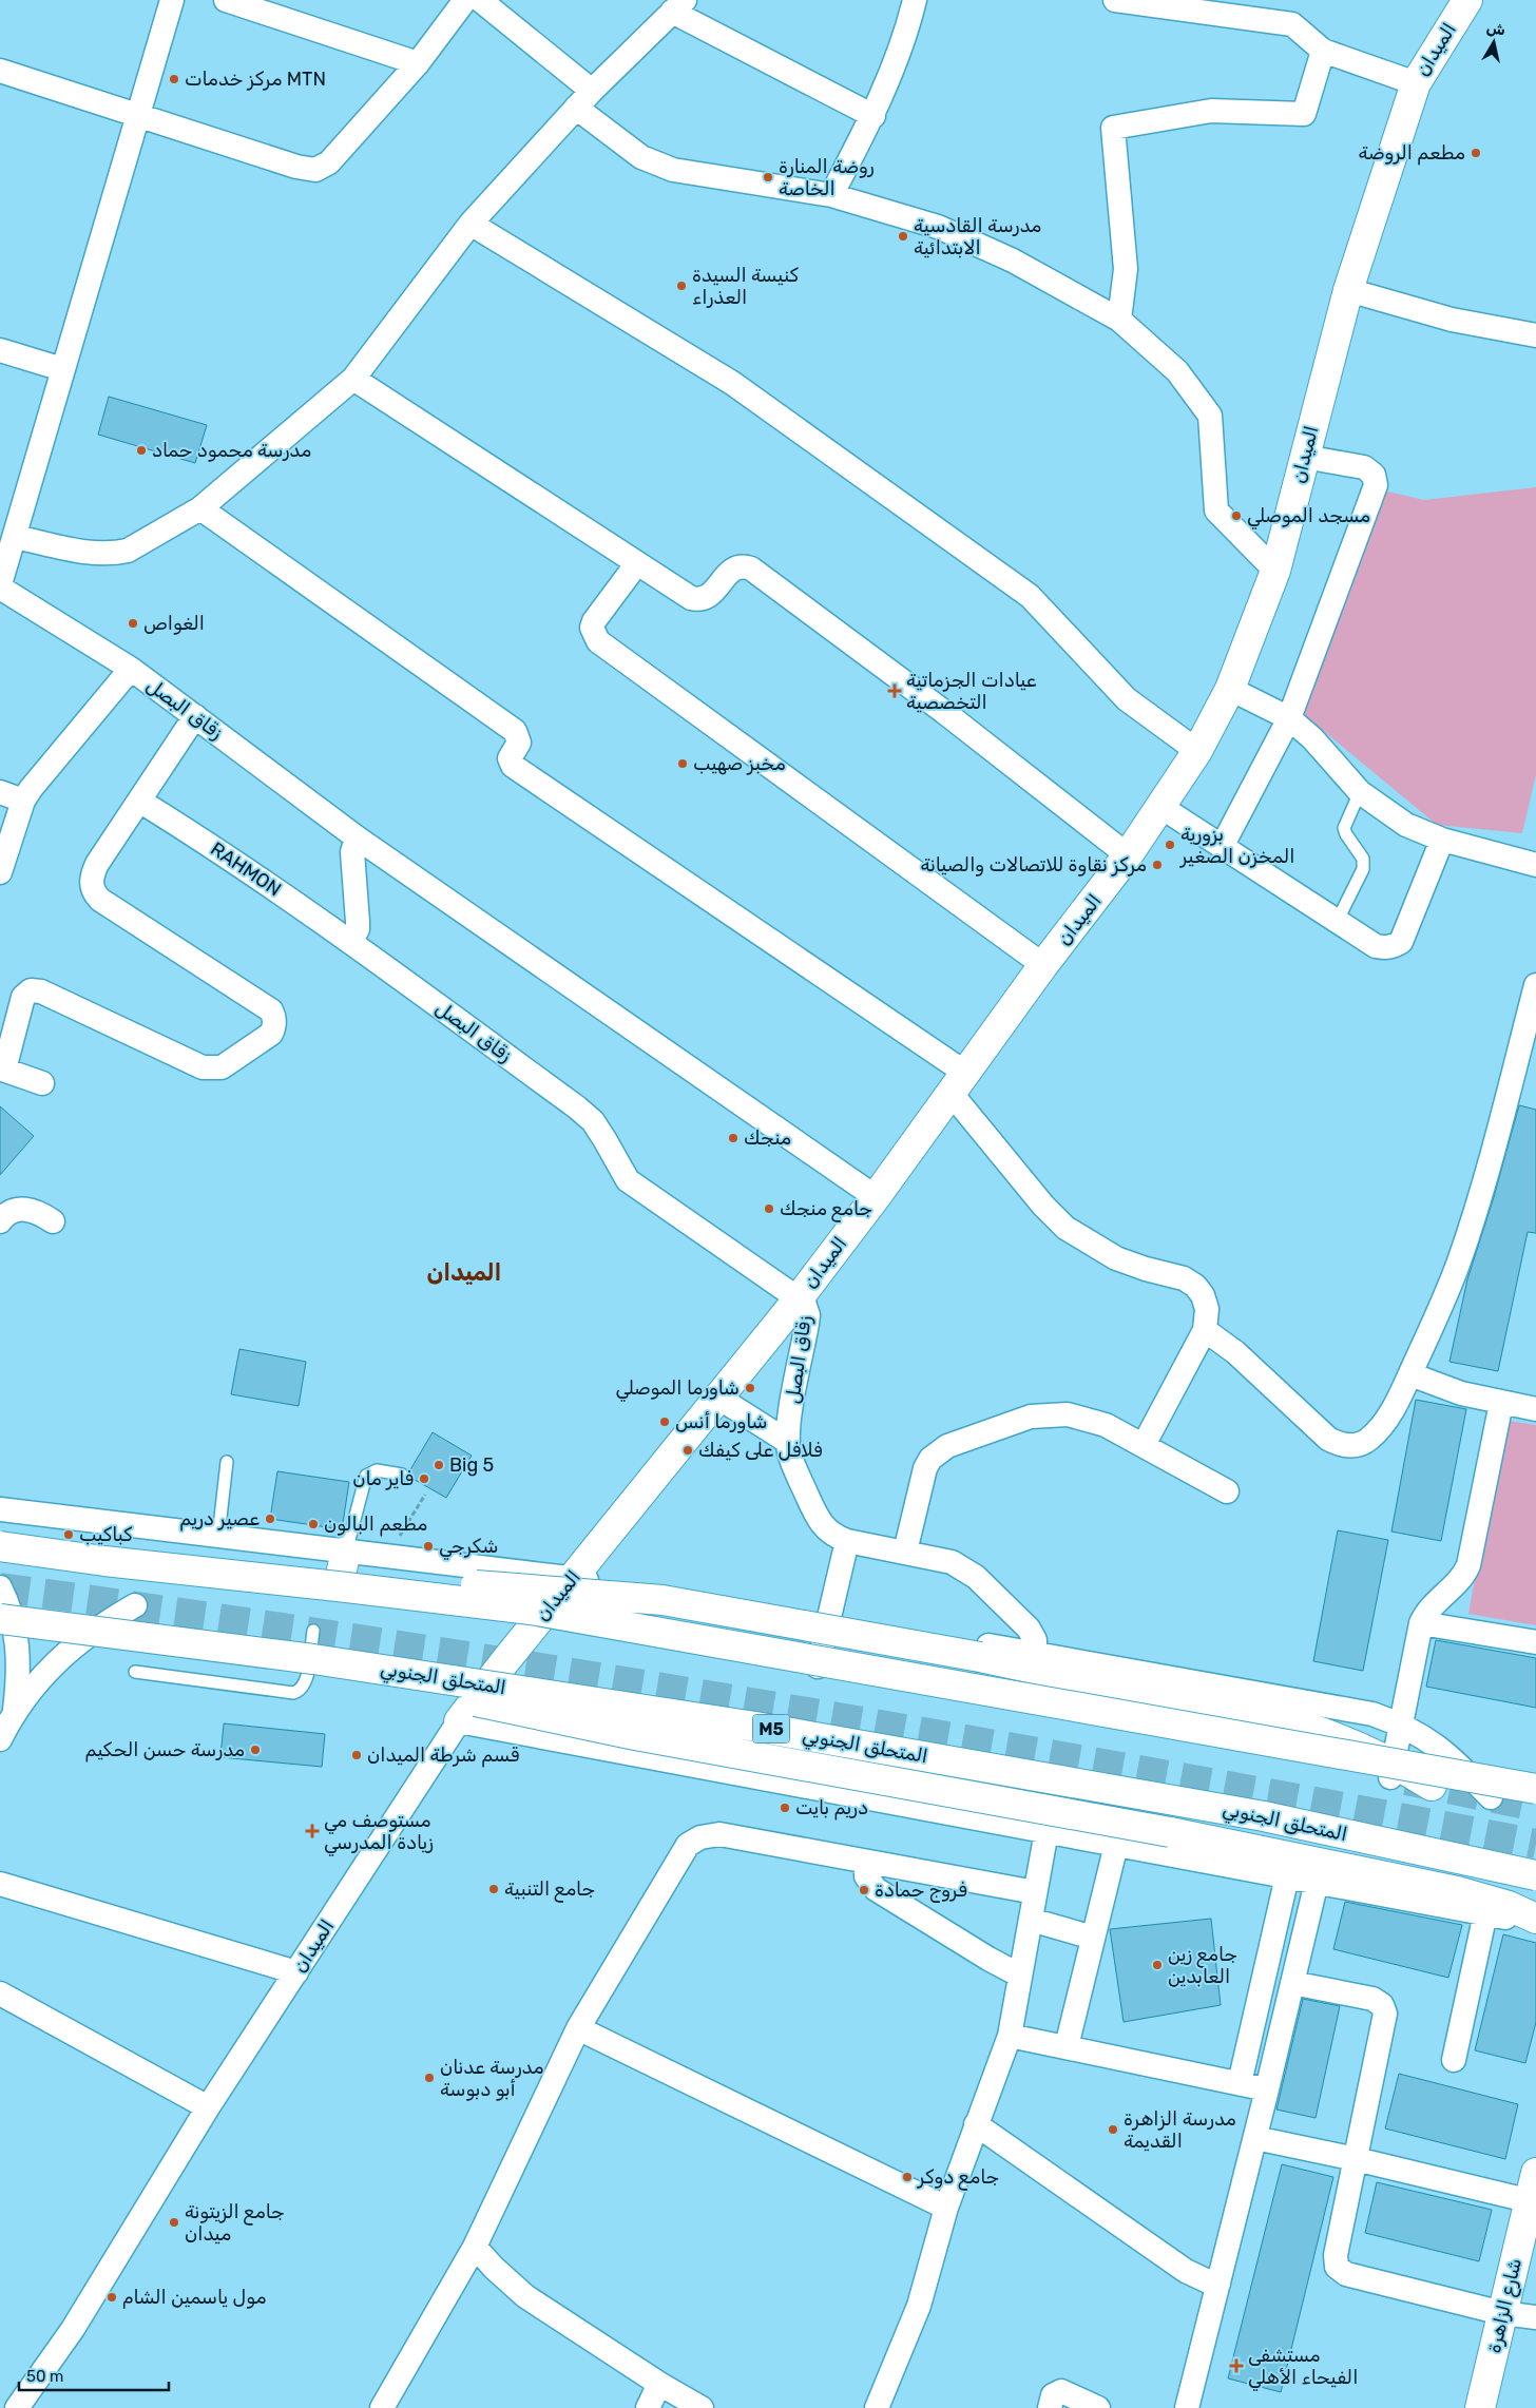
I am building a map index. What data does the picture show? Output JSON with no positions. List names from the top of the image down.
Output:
{
  "streets": {
    "main road": [
      "الميدان",
      "المتحلق الجنوبي",
      "M5",
      "شارع الزاهرة"
    ],
    "street": ["زقاق البصل", "RAHMON"]
  },
  "crossings": [
    ["الميدان", "زقاق البصل"],
    ["زقاق البصل", "RAHMON"]
  ],
  "districts": ["الميدان"],
  "places": {
    "other": [
      "مركز خدمات MTN",
      "مطعم الروضة",
      "روضة المنارة الخاصة",
      "مدرسة القادسية الابتدائية",
      "كنيسة السيدة العذراء",
      "مدرسة محمود حماد",
      "مسجد الموصلي",
      "الغواص",
      "مخبز صهيب",
      "بزورية المخزن الصغير",
      "مركز نقاوة للاتصالات والصيانة",
      "منجك",
      "جامع منجك",
      "شاورما الموصلي",
      "شاورما أنس",
      "فلافل على كيفك",
      "Big 5",
      "فاير مان",
      "عصير دريم",
      "مطعم البالون",
      "كباكيب",
      "شكرجي",
      "مدرسة حسن الحكيم",
      "قسم شرطة الميدان",
      "دريم بايت",
      "جامع التنبية",
      "فروج حمادة",
      "جامع زين العابدين",
      "مدرسة عدنان أبو دبوسة",
      "مدرسة الزاهرة القديمة",
      "جامع دوكر",
      "جامع الزيتونة ميدان",
      "مول ياسمين الشام"
    ],
    "health": ["عيادات الجزماتية التخصصية", "مستوصف مي زيادة المدرسي", "مستشفى الفيحاء الأهلي"]
  },
  "scale_bar": "50 m",
  "north": "top"
}
